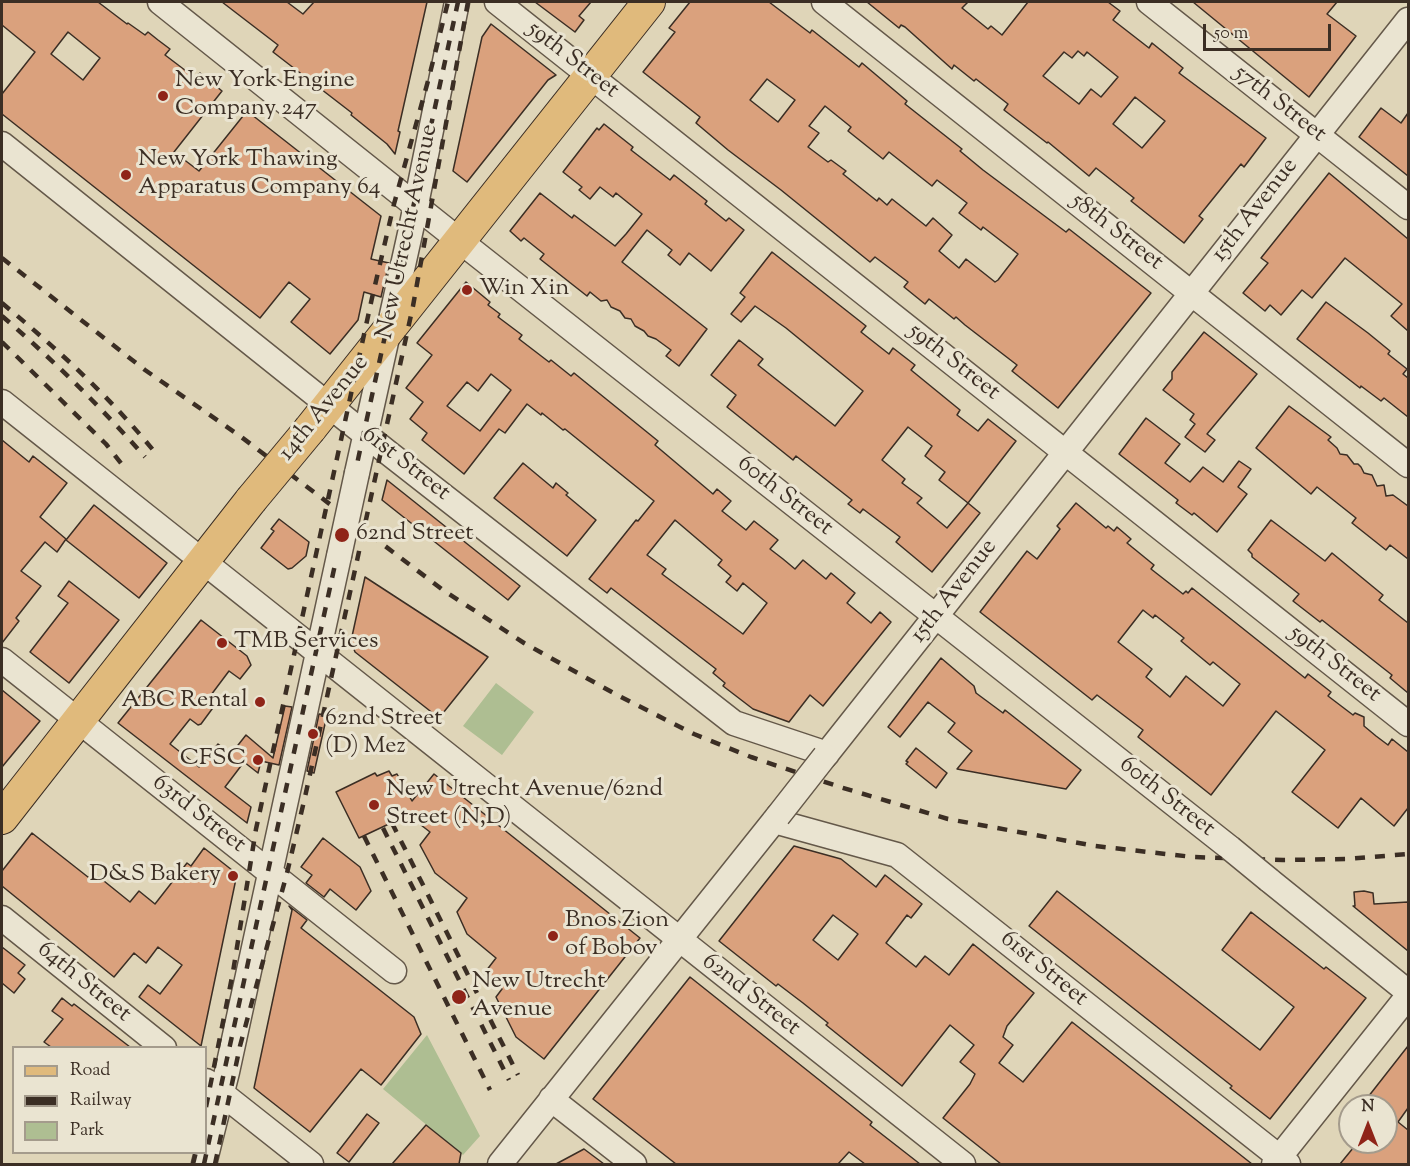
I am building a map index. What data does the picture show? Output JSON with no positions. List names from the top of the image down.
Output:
{
  "streets": {
    "main road": ["14th Avenue"],
    "street": [
      "59th Street",
      "57th Street",
      "15th Avenue",
      "New Utrecht Avenue",
      "58th Street",
      "61st Street",
      "60th Street",
      "63rd Street",
      "64th Street",
      "62nd Street"
    ]
  },
  "crossings": [
    ["59th Street", "15th Avenue"],
    ["59th Street", "14th Avenue"],
    ["57th Street", "15th Avenue"],
    ["15th Avenue", "58th Street"],
    ["15th Avenue", "61st Street"],
    ["15th Avenue", "60th Street"],
    ["15th Avenue", "62nd Street"],
    ["New Utrecht Avenue", "14th Avenue"],
    ["New Utrecht Avenue", "61st Street"],
    ["New Utrecht Avenue", "60th Street"],
    ["New Utrecht Avenue", "63rd Street"],
    ["New Utrecht Avenue", "62nd Street"],
    ["14th Avenue", "61st Street"],
    ["14th Avenue", "60th Street"],
    ["14th Avenue", "63rd Street"],
    ["14th Avenue", "62nd Street"]
  ],
  "places": [
    "New York Engine Company 247",
    "New York Thawing Apparatus Company 64",
    "Win Xin",
    "62nd Street",
    "TMB Services",
    "ABC Rental",
    "62nd Street (D) Mez",
    "CFSC",
    "New Utrecht Avenue/62nd Street (N,D)",
    "D&S Bakery",
    "Bnos Zion of Bobov",
    "New Utrecht Avenue"
  ],
  "legend": ["Road", "Railway", "Park"],
  "scale_bar": "50 m",
  "north": "top"
}
